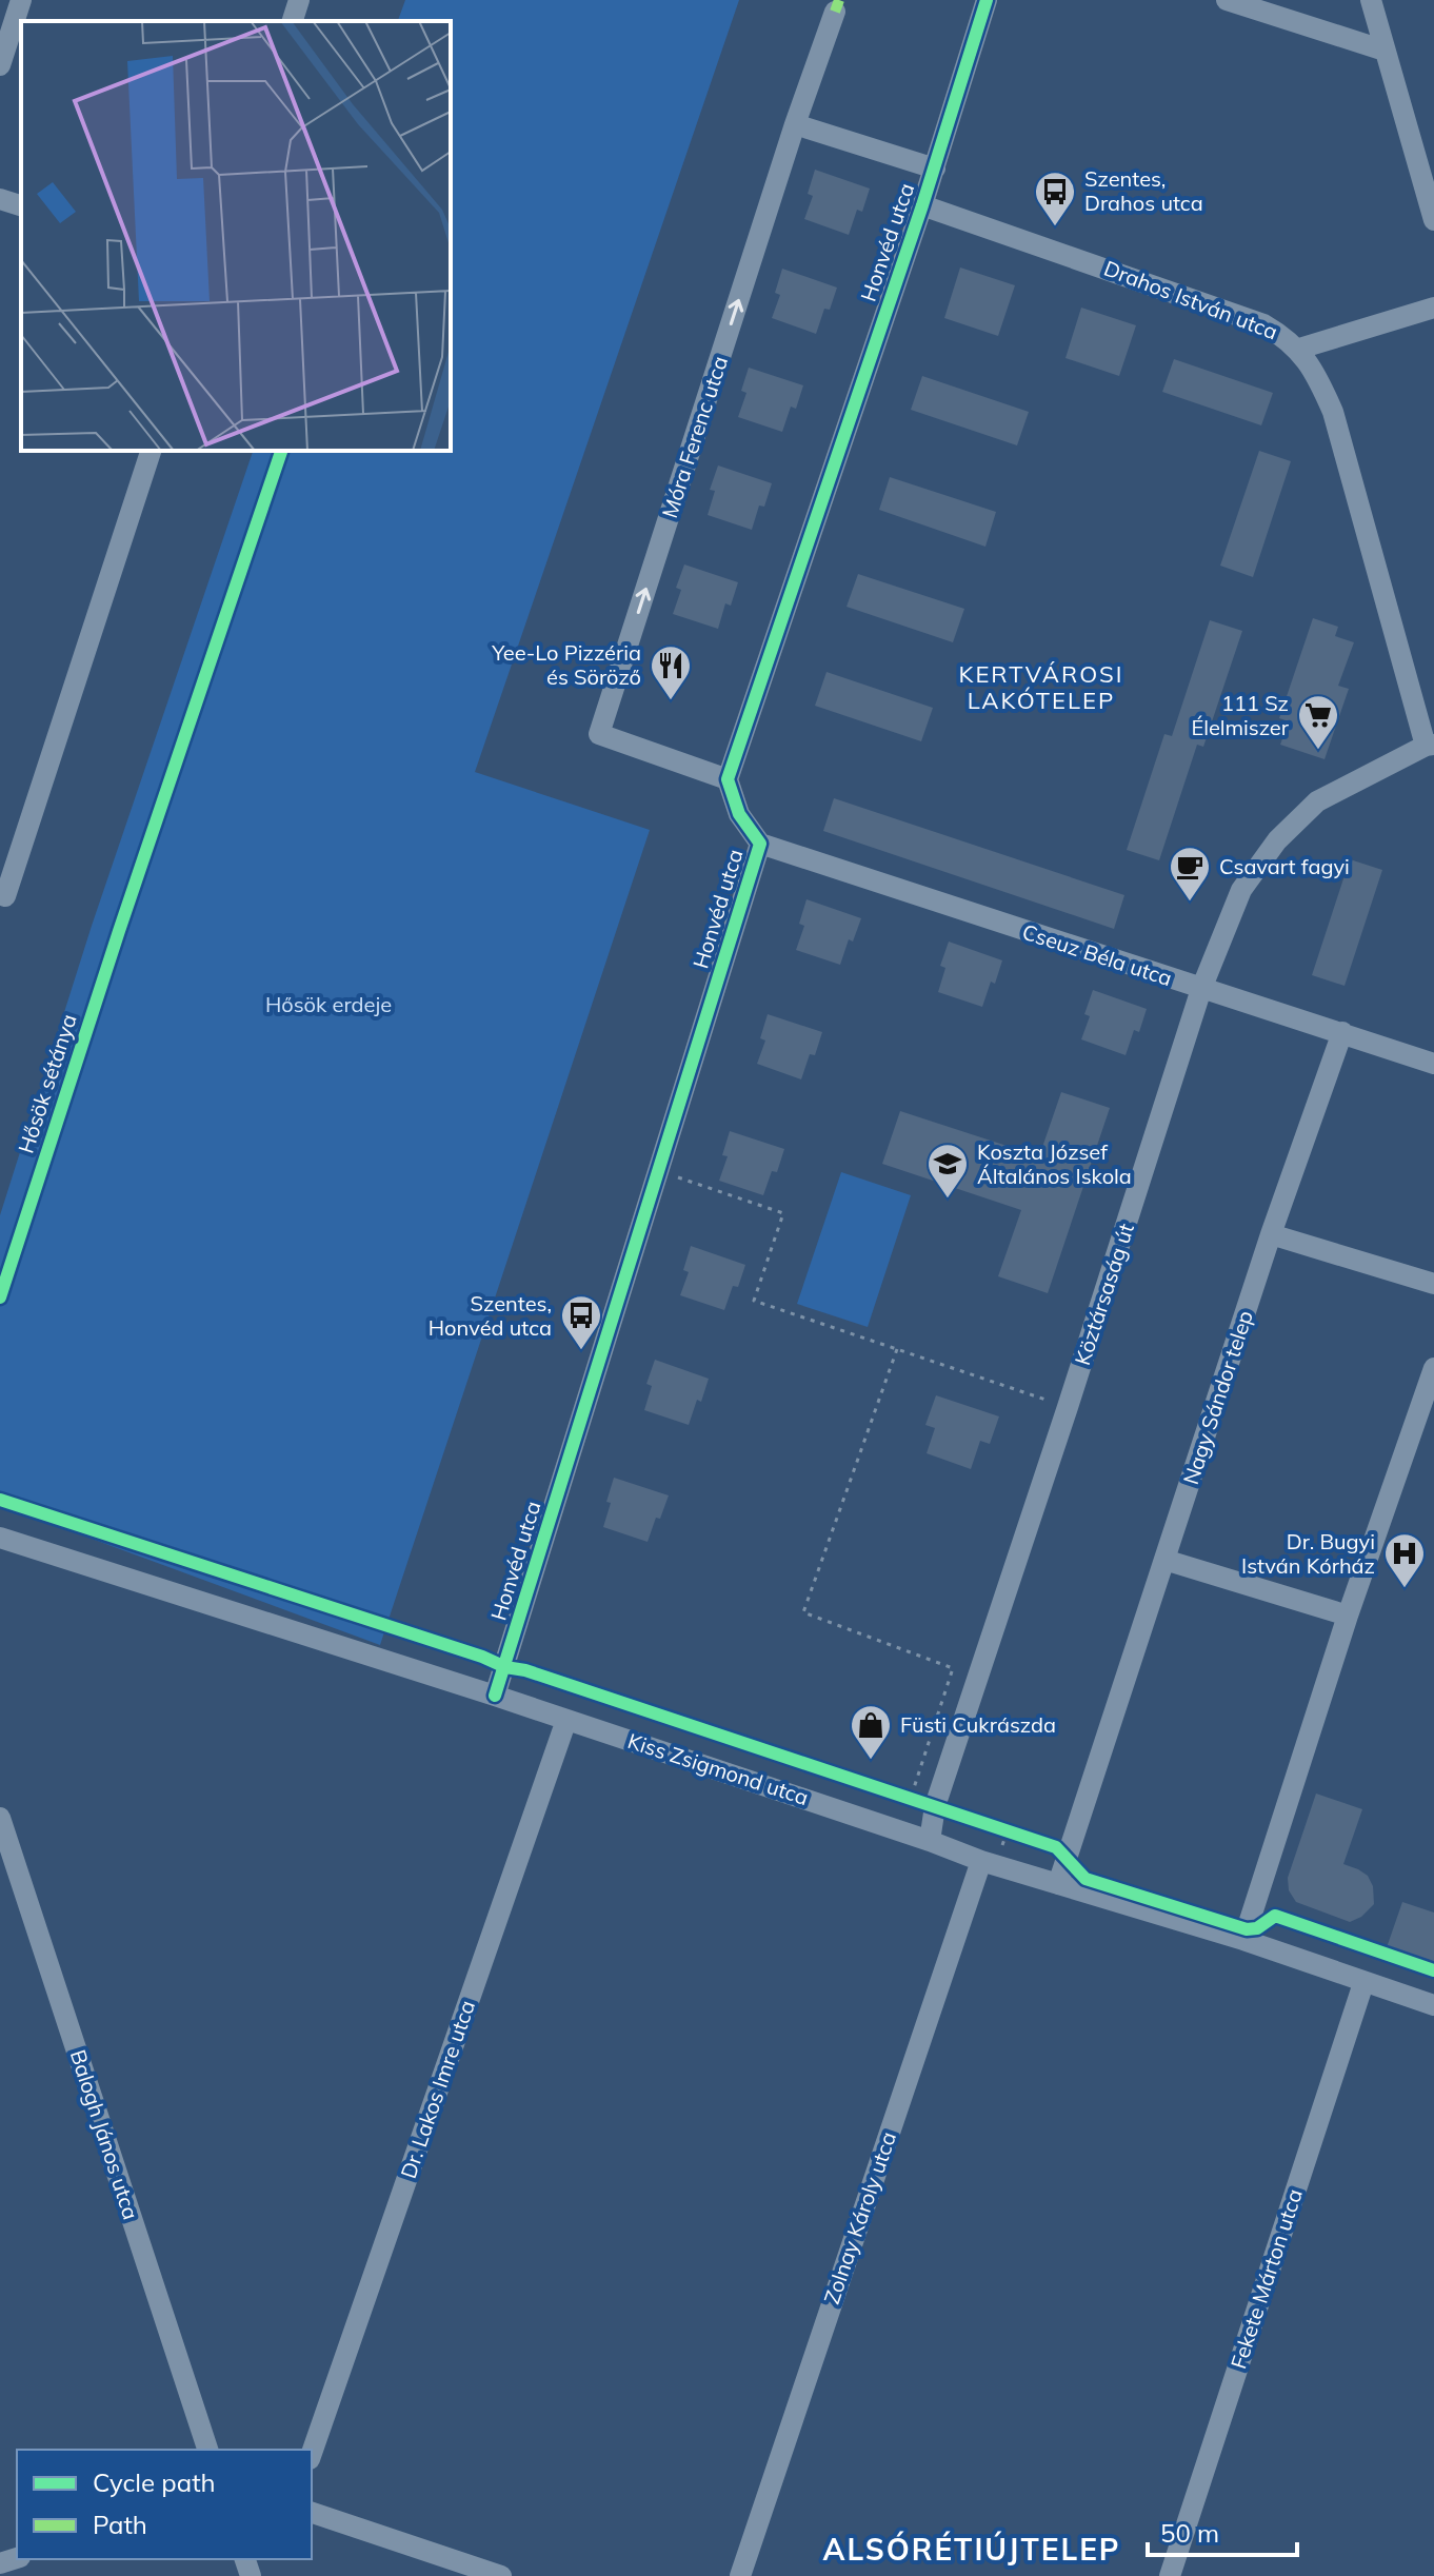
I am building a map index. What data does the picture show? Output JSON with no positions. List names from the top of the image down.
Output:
{
  "streets": {
    "street": [
      "Honvéd utca",
      "Drahos István utca",
      "Móra Ferenc utca",
      "Cseuz Béla utca",
      "Köztársaság út",
      "Nagy Sándor telep",
      "Kiss Zsigmond utca",
      "Dr. Lakos Imre utca",
      "Balogh János utca",
      "Zolnay Károly utca",
      "Fekete Márton utca"
    ],
    "cycle path": ["Hősök sétánya"]
  },
  "crossings": [
    ["Honvéd utca", "Drahos István utca"],
    ["Honvéd utca", "Móra Ferenc utca"],
    ["Honvéd utca", "Cseuz Béla utca"],
    ["Honvéd utca", "Kiss Zsigmond utca"],
    ["Drahos István utca", "Köztársaság út"],
    ["Cseuz Béla utca", "Köztársaság út"],
    ["Cseuz Béla utca", "Nagy Sándor telep"],
    ["Köztársaság út", "Kiss Zsigmond utca"],
    ["Nagy Sándor telep", "Kiss Zsigmond utca"],
    ["Kiss Zsigmond utca", "Dr. Lakos Imre utca"],
    ["Kiss Zsigmond utca", "Zolnay Károly utca"],
    ["Kiss Zsigmond utca", "Fekete Márton utca"]
  ],
  "one_way": ["Móra Ferenc utca"],
  "districts": ["KERTVÁROSI LAKÓTELEP", "ALSÓRÉTIÚJTELEP"],
  "parks": ["Hősök erdeje"],
  "places": {
    "bus stop": ["Szentes, Drahos utca", "Szentes, Honvéd utca"],
    "restaurant": ["Yee-Lo Pizzéria és Söröző"],
    "supermarket": ["111 Sz Élelmiszer"],
    "cafe": ["Csavart fagyi"],
    "school or university": ["Koszta József Általános Iskola"],
    "hospital": ["Dr. Bugyi István Kórház"],
    "shop": ["Füsti Cukrászda"]
  },
  "legend": ["Cycle path", "Path"],
  "scale_bar": "50 m"
}
